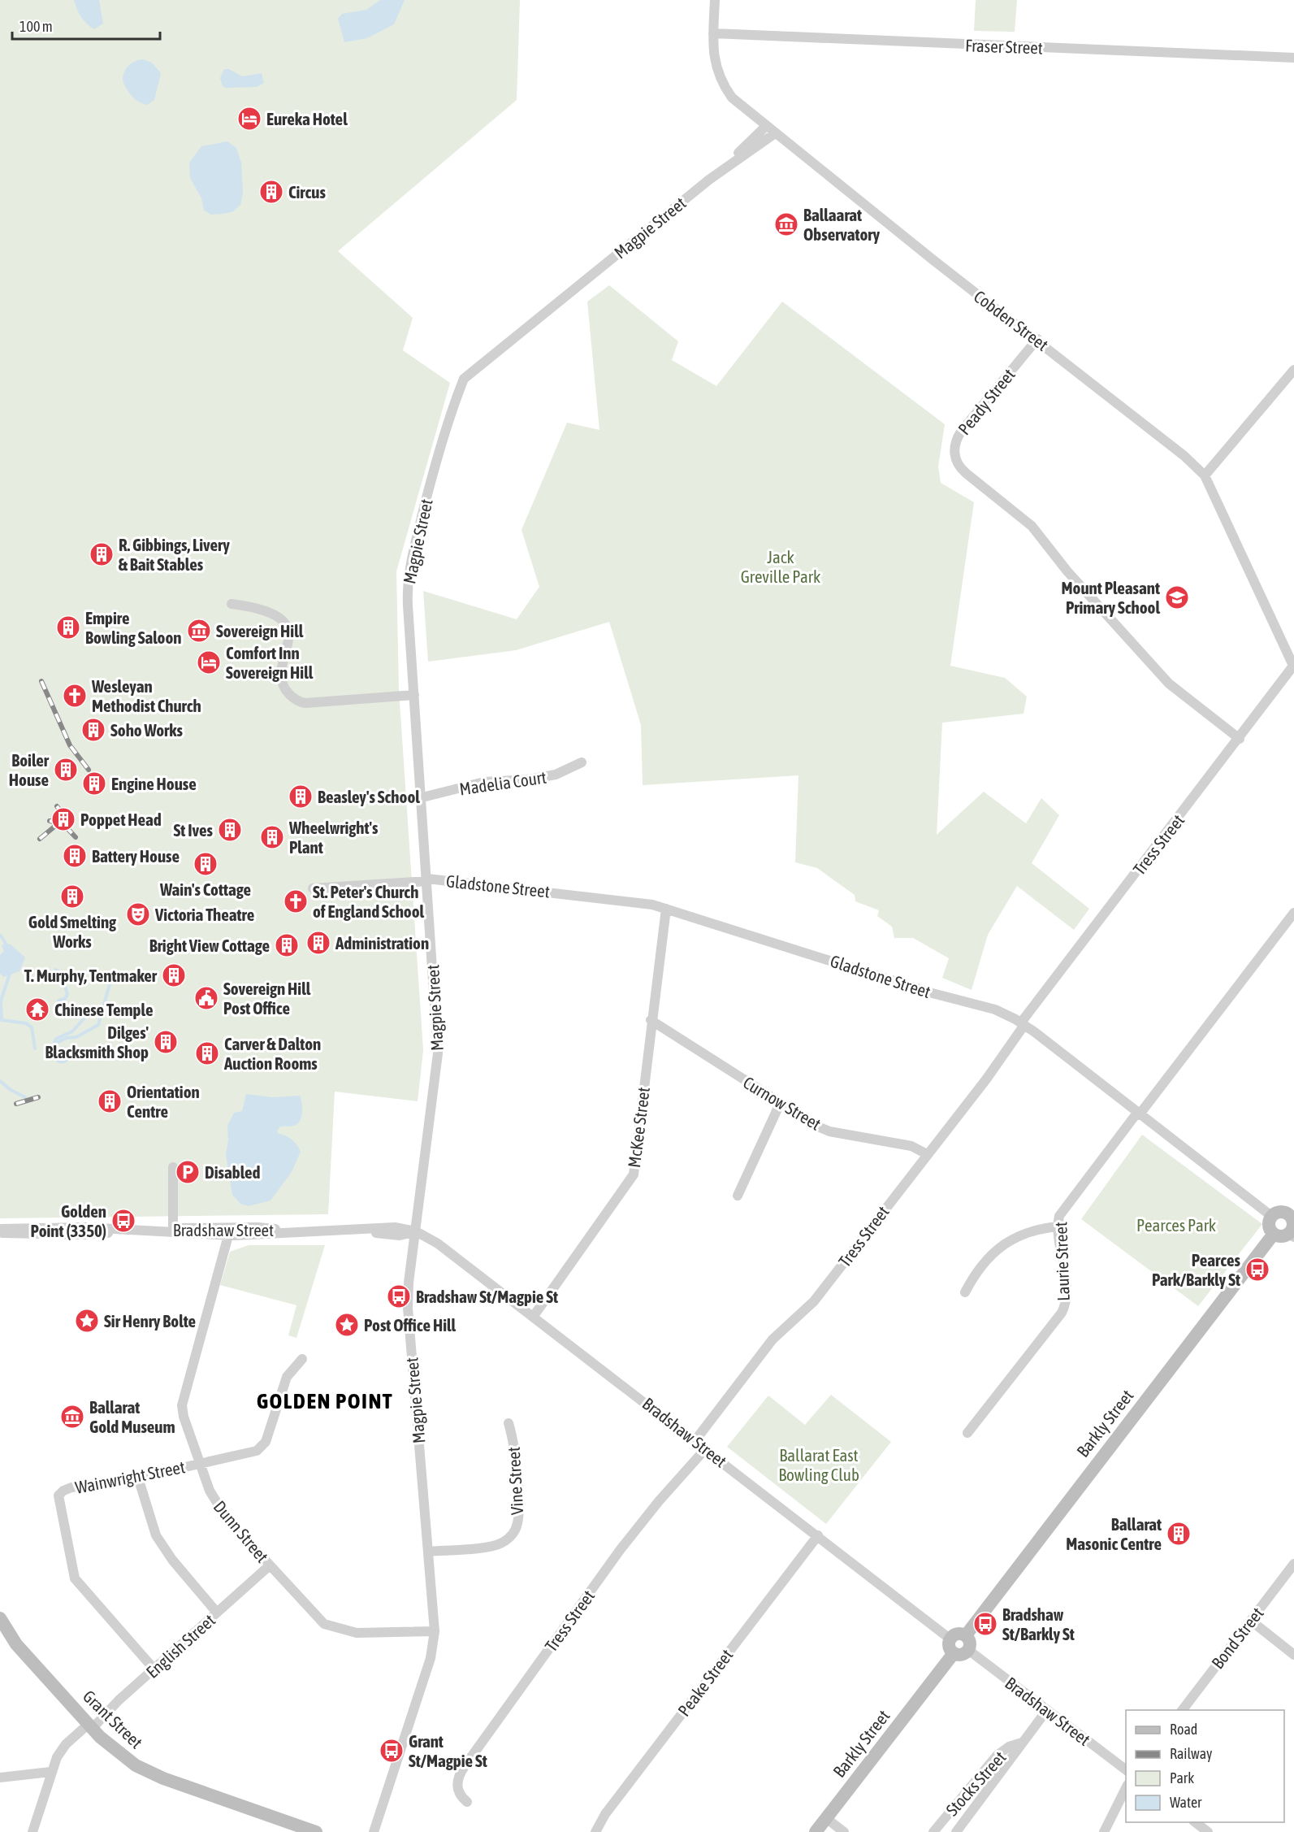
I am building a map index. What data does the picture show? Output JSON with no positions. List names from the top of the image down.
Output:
{
  "streets": {
    "main road": ["Barkly Street", "Grant Street"],
    "street": [
      "Fraser Street",
      "Magpie Street",
      "Cobden Street",
      "Peady Street",
      "Madelia Court",
      "Tress Street",
      "Gladstone Street",
      "Curnow Street",
      "McKee Street",
      "Bradshaw Street",
      "Laurie Street",
      "Wainwright Street",
      "Vine Street",
      "Dunn Street",
      "Bond Street",
      "English Street",
      "Peake Street",
      "Stocks Street"
    ]
  },
  "crossings": [
    ["Fraser Street", "Cobden Street"],
    ["Magpie Street", "Cobden Street"],
    ["Magpie Street", "Madelia Court"],
    ["Magpie Street", "Gladstone Street"],
    ["Magpie Street", "Bradshaw Street"],
    ["Magpie Street", "Vine Street"],
    ["Magpie Street", "Dunn Street"],
    ["Cobden Street", "Peady Street"],
    ["Cobden Street", "Tress Street"],
    ["Peady Street", "Tress Street"],
    ["Tress Street", "Gladstone Street"],
    ["Tress Street", "Curnow Street"],
    ["Tress Street", "Bradshaw Street"],
    ["Gladstone Street", "McKee Street"],
    ["Gladstone Street", "Laurie Street"],
    ["Gladstone Street", "Barkly Street"],
    ["Curnow Street", "McKee Street"],
    ["McKee Street", "Bradshaw Street"],
    ["Bradshaw Street", "Barkly Street"],
    ["Bradshaw Street", "Dunn Street"],
    ["Bradshaw Street", "Peake Street"],
    ["Bradshaw Street", "Stocks Street"],
    ["Wainwright Street", "Dunn Street"],
    ["Wainwright Street", "English Street"],
    ["Dunn Street", "English Street"],
    ["English Street", "Grant Street"]
  ],
  "districts": ["GOLDEN POINT"],
  "parks": ["Jack Greville Park", "Pearces Park", "Ballarat East Bowling Club"],
  "places": {
    "hotel": ["Eureka Hotel", "Comfort Inn Sovereign Hill"],
    "building": [
      "Circus",
      "R. Gibbings, Livery & Bait Stables",
      "Empire Bowling Saloon",
      "Soho Works",
      "Boiler House",
      "Engine House",
      "Beasley's School",
      "Poppet Head",
      "St Ives",
      "Wheelwright's Plant",
      "Battery House",
      "Wain's Cottage",
      "Gold Smelting Works",
      "Administration",
      "Bright View Cottage",
      "T. Murphy, Tentmaker",
      "Dilges' Blacksmith Shop",
      "Carver & Dalton Auction Rooms",
      "Orientation Centre",
      "Ballarat Masonic Centre"
    ],
    "museum": ["Ballaarat Observatory", "Sovereign Hill", "Ballarat Gold Museum"],
    "school or university": ["Mount Pleasant Primary School"],
    "church": ["Wesleyan Methodist Church", "St. Peter's Church of England School"],
    "theatre": ["Victoria Theatre"],
    "public building": ["Sovereign Hill Post Office"],
    "temple": ["Chinese Temple"],
    "parking": ["Disabled"],
    "bus stop": [
      "Golden Point (3350)",
      "Pearces Park/Barkly St",
      "Bradshaw St/Magpie St",
      "Bradshaw St/Barkly St",
      "Grant St/Magpie St"
    ],
    "place": ["Sir Henry Bolte", "Post Office Hill"]
  },
  "legend": [
    "Road",
    "Railway",
    "Park",
    "Water"
  ],
  "scale_bar": "100 m"
}
